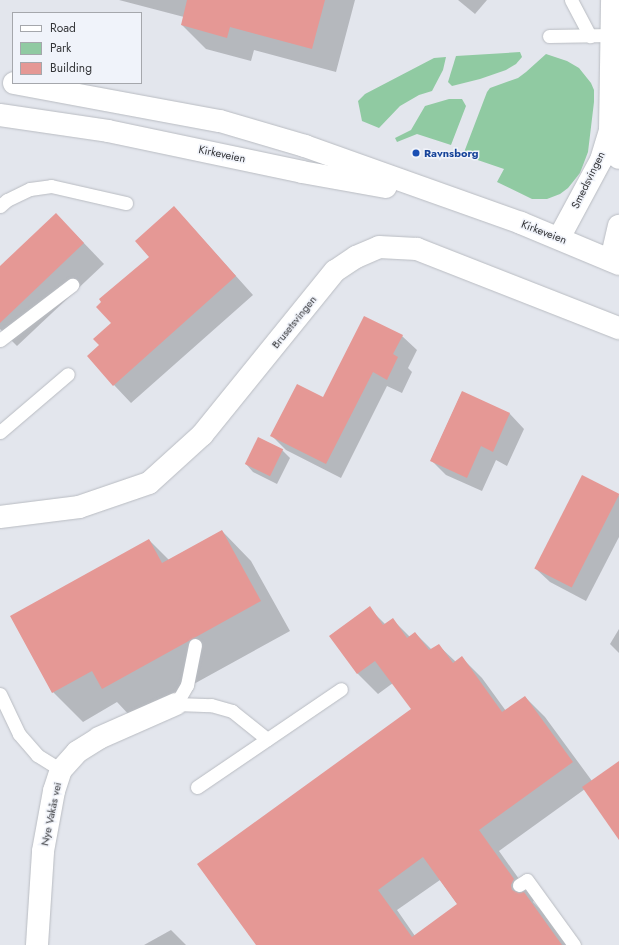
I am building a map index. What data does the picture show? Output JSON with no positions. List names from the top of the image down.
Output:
{
  "streets": {
    "street": [
      "Kirkeveien",
      "Smedsvingen",
      "Brusetsvingen",
      "Nye Vakås vei"
    ]
  },
  "crossings": [
    ["Kirkeveien", "Smedsvingen"]
  ],
  "places": ["Ravnsborg"],
  "legend": ["Road", "Park", "Building"]
}
